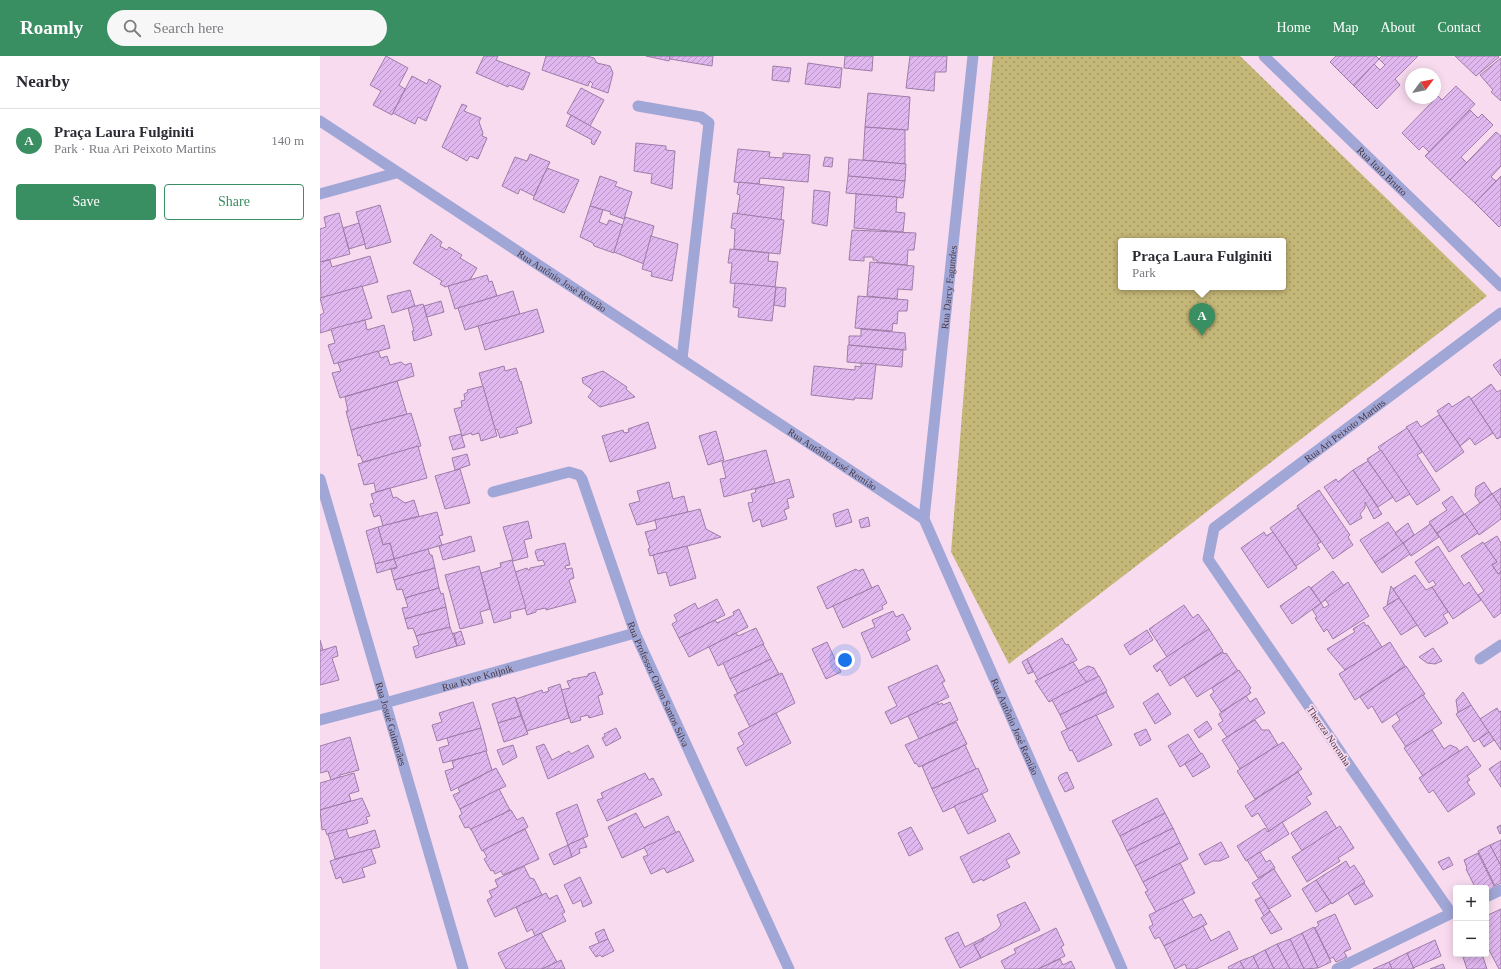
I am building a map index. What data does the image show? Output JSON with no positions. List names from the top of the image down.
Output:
{
  "streets": {
    "street": [
      "Rua Italo Brutto",
      "Rua Antônio José Remião",
      "Rua Darcy Fagundes",
      "Rua Ari Peixoto Martins",
      "Rua Kyve Knijnik",
      "Rua Professor Othon Santos Silva",
      "Rua Josué Guimarães",
      "Thereza Noronha"
    ]
  },
  "crossings": [
    ["Rua Antônio José Remião", "Rua Darcy Fagundes"],
    ["Rua Ari Peixoto Martins", "Thereza Noronha"],
    ["Rua Kyve Knijnik", "Rua Professor Othon Santos Silva"],
    ["Rua Kyve Knijnik", "Rua Josué Guimarães"]
  ],
  "north": "top right",
  "page": {
    "header": "Roamly",
    "search": "Search here",
    "nav": [
      "Home",
      "Map",
      "About",
      "Contact"
    ],
    "heading": "Nearby",
    "list": [
      {
        "mark": "A",
        "name": "Praça Laura Fulginiti",
        "note": "Park · Rua Ari Peixoto Martins",
        "value": "140 m"
      }
    ],
    "buttons": ["Save", "Share"],
    "popup": ["Praça Laura Fulginiti", "Park"],
    "pins": "A",
    "map_buttons": ["+", "−"]
  }
}
